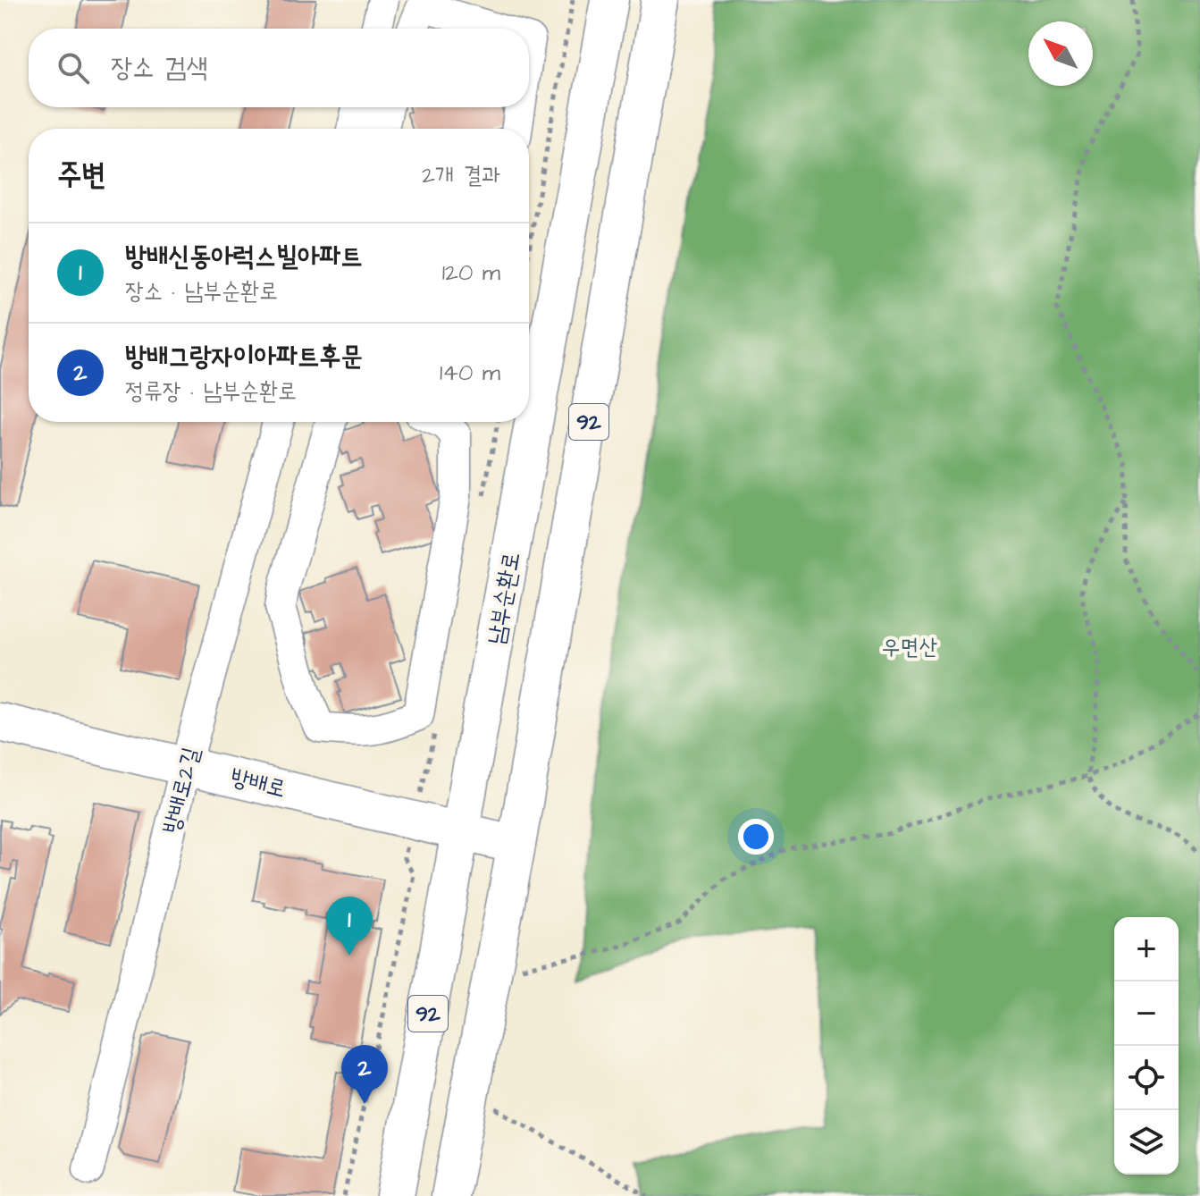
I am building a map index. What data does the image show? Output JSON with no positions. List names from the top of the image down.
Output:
{
  "streets": {
    "main road": ["92", "남부순환로", "방배로"],
    "street": ["방배로2길"]
  },
  "crossings": [
    ["92", "방배로"],
    ["남부순환로", "방배로"],
    ["방배로", "방배로2길"]
  ],
  "parks": ["우면산"],
  "north": "top left",
  "page": {
    "search": "장소 검색",
    "heading": ["주변", "2개 결과"],
    "list": [
      {
        "mark": "1",
        "name": "방배신동아럭스빌아파트",
        "note": "장소 · 남부순환로",
        "value": "120 m"
      },
      {
        "mark": "2",
        "name": "방배그랑자이아파트후문",
        "note": "정류장 · 남부순환로",
        "value": "140 m"
      }
    ],
    "pins": ["1", "2"],
    "map_buttons": ["+", "−"]
  }
}
